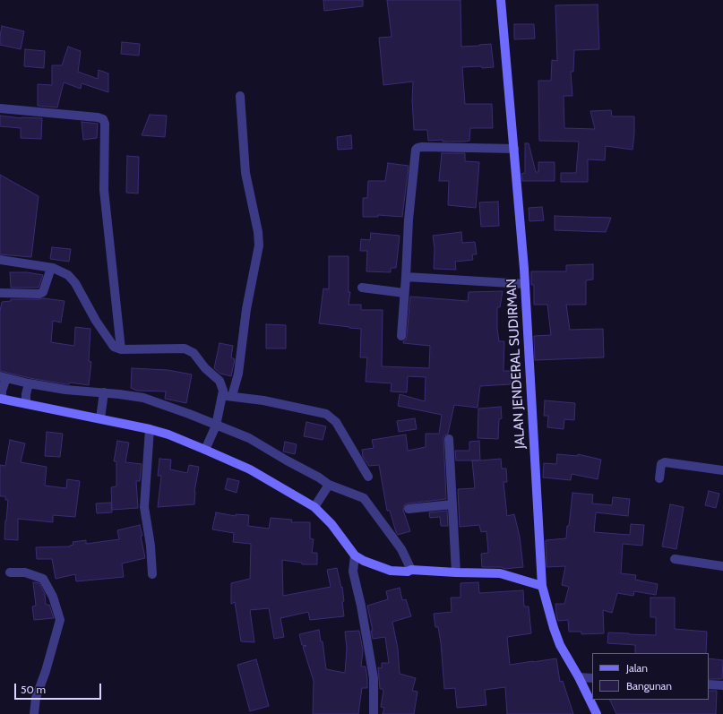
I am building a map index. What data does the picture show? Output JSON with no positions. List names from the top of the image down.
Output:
{
  "streets": {
    "main road": ["JALAN JENDERAL SUDIRMAN"]
  },
  "legend": ["Jalan", "Bangunan"],
  "scale_bar": "50 m"
}
